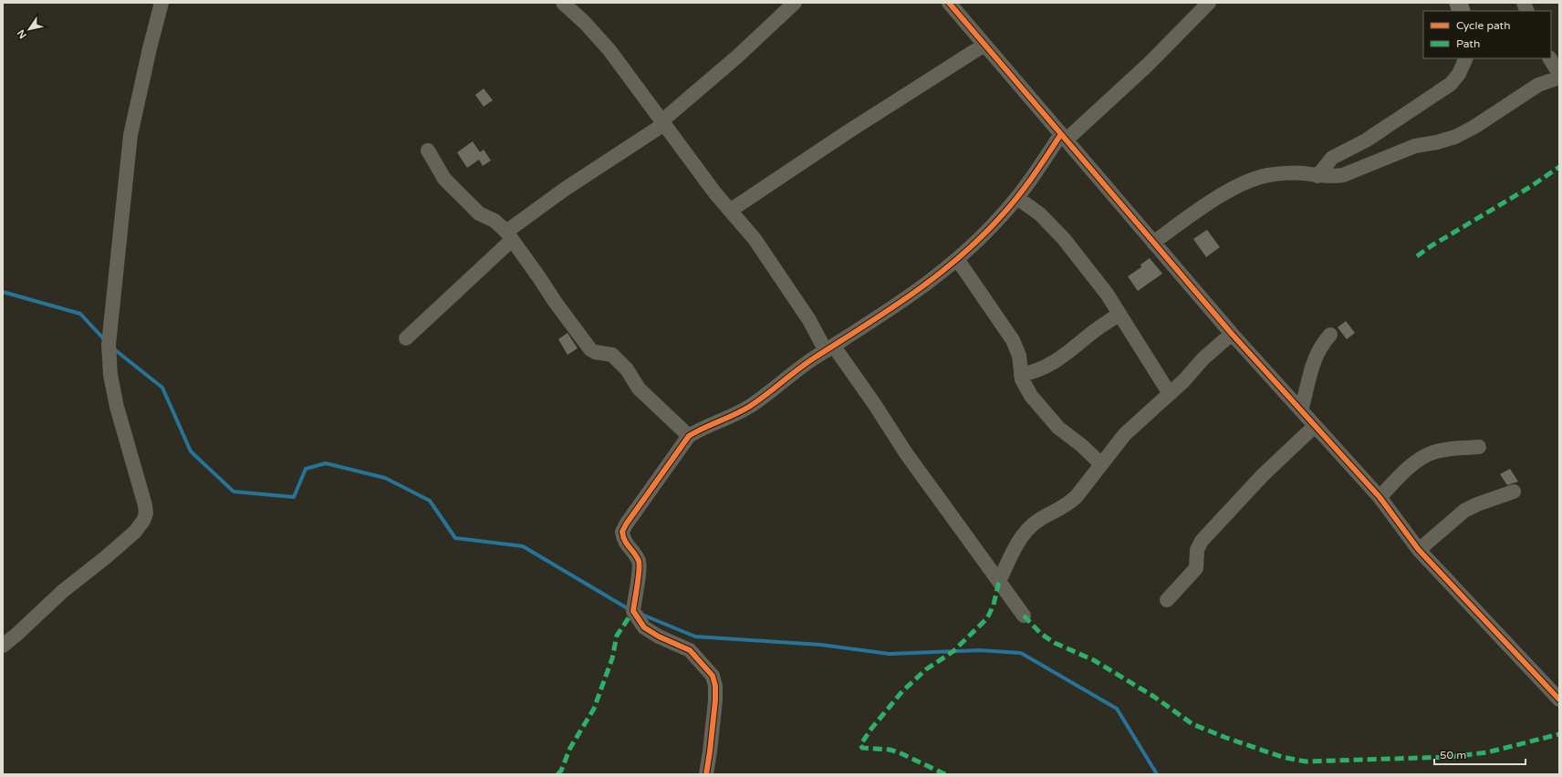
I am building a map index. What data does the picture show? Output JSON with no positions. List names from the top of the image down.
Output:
{
  "legend": ["Cycle path", "Path"],
  "scale_bar": "50 m",
  "north": "bottom left"
}
